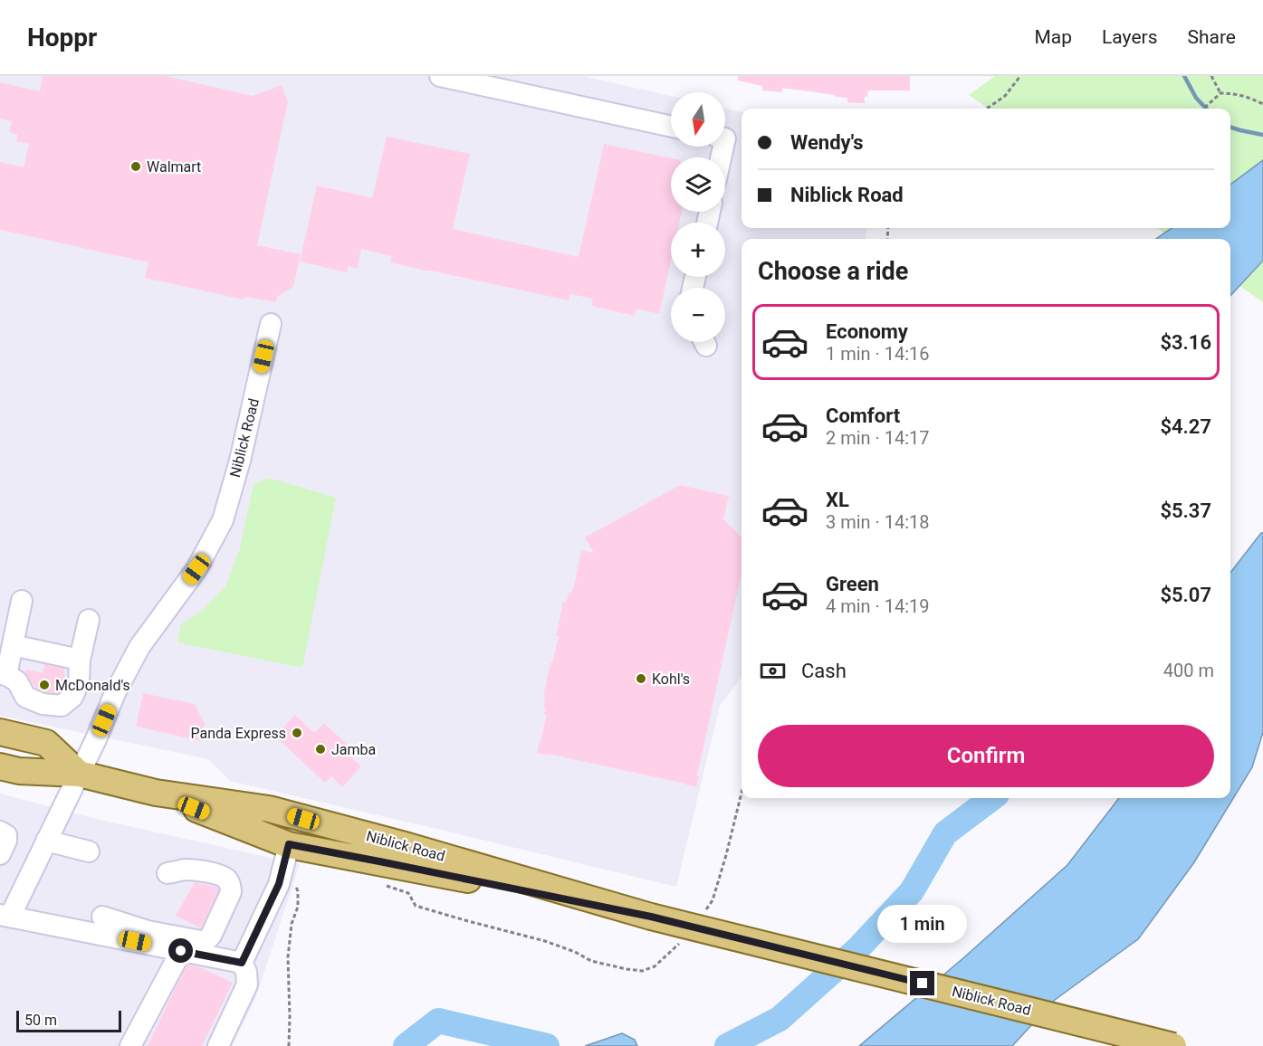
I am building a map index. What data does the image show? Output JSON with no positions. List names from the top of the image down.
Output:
{
  "streets": {
    "main road": ["Niblick Road"]
  },
  "places": [
    "Walmart",
    "Kohl's",
    "McDonald's",
    "Panda Express",
    "Jamba"
  ],
  "scale_bar": "50 m",
  "north": "bottom",
  "page": {
    "header": "Hoppr",
    "nav": ["Map", "Layers", "Share"],
    "map_buttons": ["+", "−"],
    "banner": ["Wendy's", "Niblick Road"],
    "heading": "Choose a ride",
    "list": [
      {
        "name": "Economy",
        "note": "1 min · 14:16",
        "value": "$3.16"
      },
      {
        "name": "Comfort",
        "note": "2 min · 14:17",
        "value": "$4.27"
      },
      {
        "name": "XL",
        "note": "3 min · 14:18",
        "value": "$5.37"
      },
      {
        "name": "Green",
        "note": "4 min · 14:19",
        "value": "$5.07"
      }
    ],
    "pay": ["Cash", "400 m"],
    "buttons": "Confirm",
    "bubble": "1 min",
    "scale": "50 m"
  }
}
